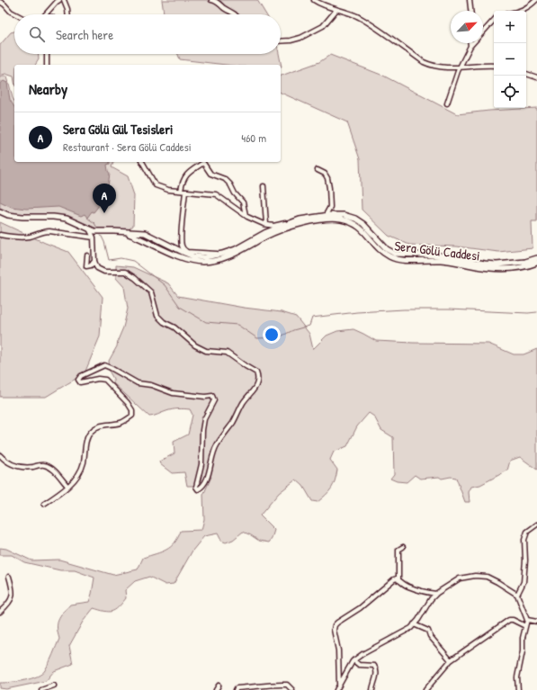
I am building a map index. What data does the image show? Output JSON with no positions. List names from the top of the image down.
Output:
{
  "streets": {
    "main road": ["Sera Gölü Caddesi"]
  },
  "north": "top right",
  "page": {
    "map_buttons": ["+", "−"],
    "search": "Search here",
    "heading": "Nearby",
    "list": [
      {
        "mark": "A",
        "name": "Sera Gölü Gül Tesisleri",
        "note": "Restaurant · Sera Gölü Caddesi",
        "value": "460 m"
      }
    ],
    "pins": "A"
  }
}
